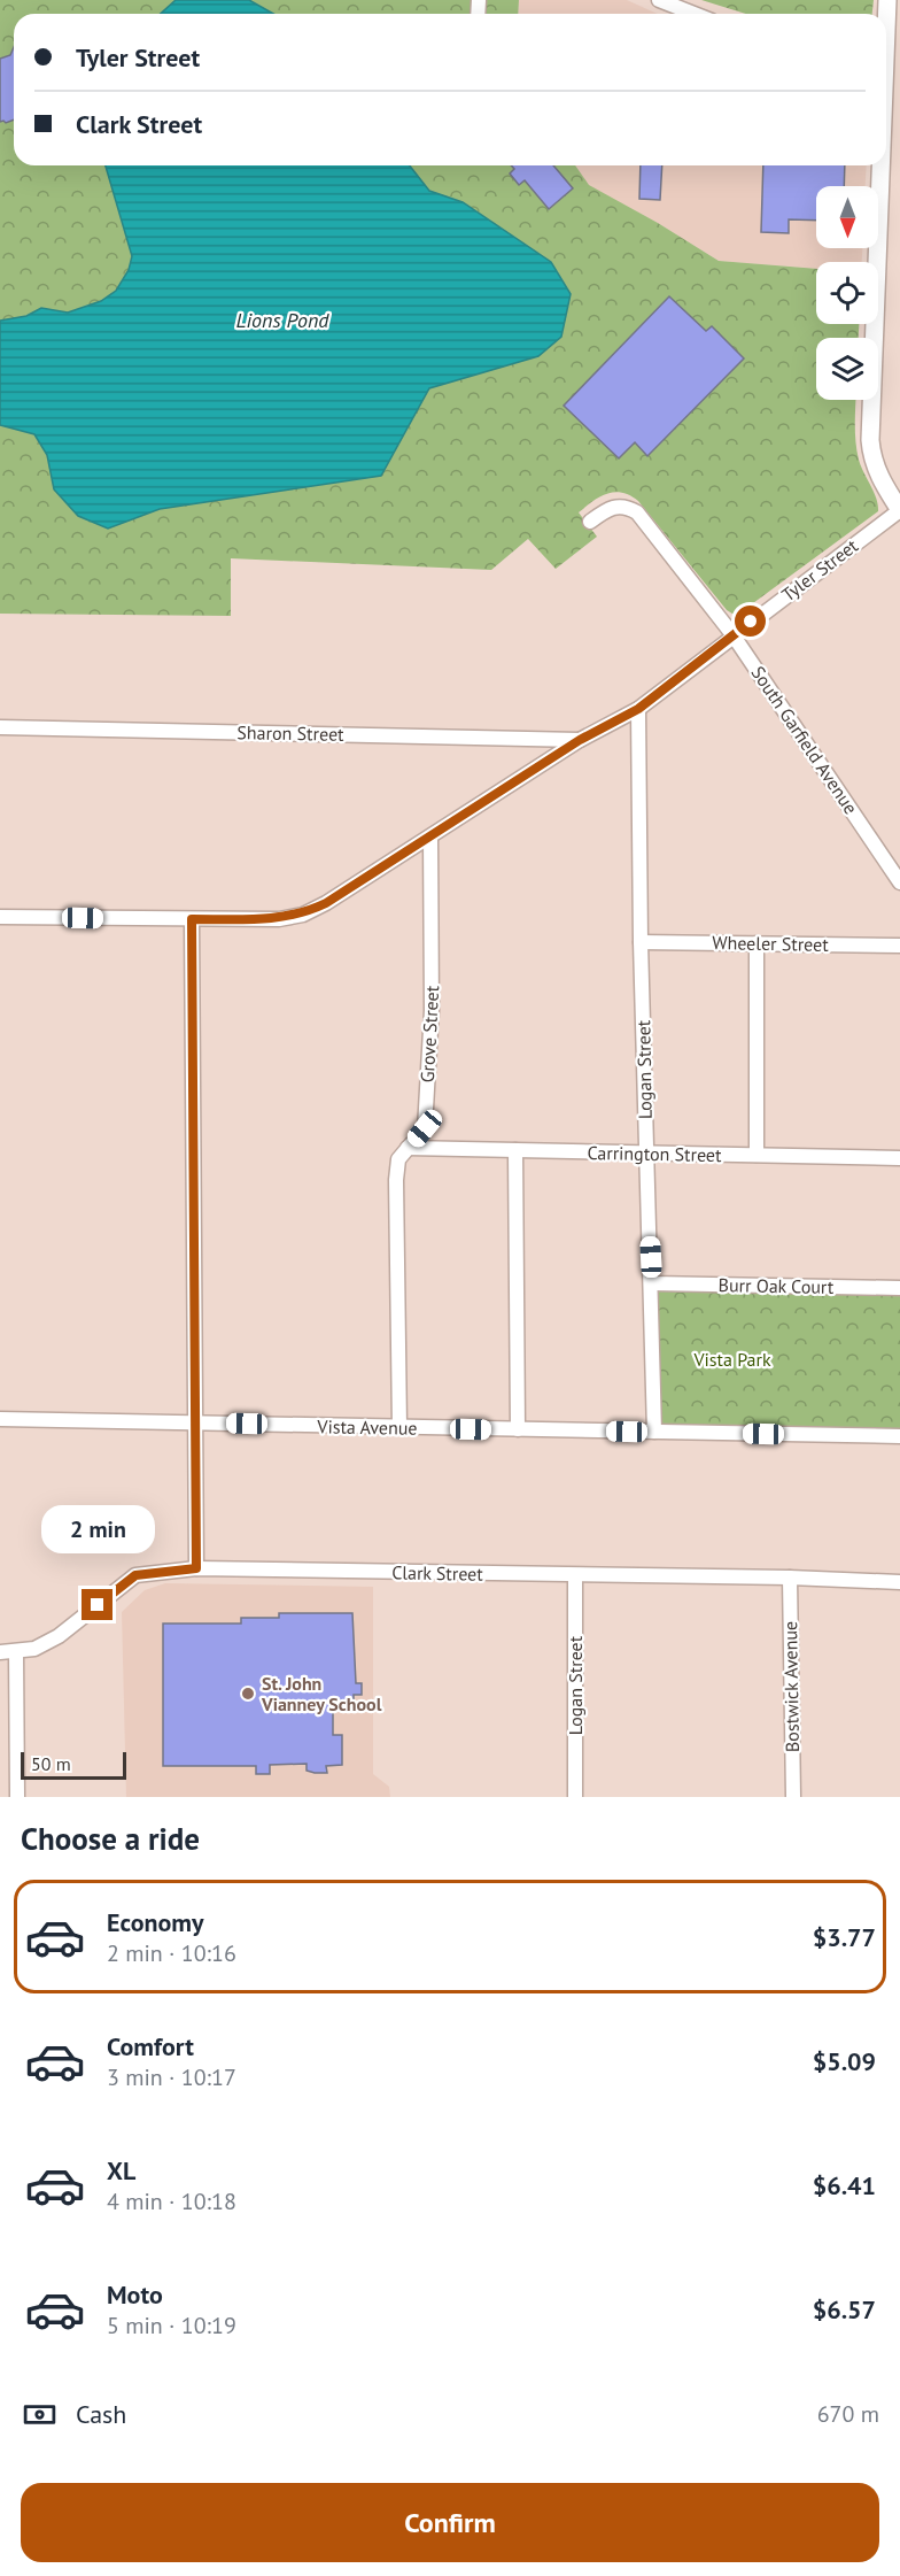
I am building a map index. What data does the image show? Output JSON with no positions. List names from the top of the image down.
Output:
{
  "streets": {
    "street": [
      "Tyler Street",
      "Sharon Street",
      "South Garfield Avenue",
      "Wheeler Street",
      "Grove Street",
      "Logan Street",
      "Carrington Street",
      "Burr Oak Court",
      "Vista Avenue",
      "Clark Street",
      "Bostwick Avenue"
    ]
  },
  "crossings": [
    ["Tyler Street", "Sharon Street"],
    ["Tyler Street", "South Garfield Avenue"],
    ["Tyler Street", "Grove Street"],
    ["Tyler Street", "Logan Street"],
    ["Wheeler Street", "Logan Street"],
    ["Grove Street", "Carrington Street"],
    ["Grove Street", "Vista Avenue"],
    ["Logan Street", "Carrington Street"],
    ["Logan Street", "Burr Oak Court"],
    ["Logan Street", "Vista Avenue"],
    ["Logan Street", "Clark Street"],
    ["Clark Street", "Bostwick Avenue"]
  ],
  "water": ["Lions Pond"],
  "parks": ["Vista Park"],
  "places": ["St. John Vianney School"],
  "scale_bar": "50 m",
  "north": "bottom",
  "page": {
    "banner": ["Tyler Street", "Clark Street"],
    "bubble": "2 min",
    "scale": "50 m",
    "heading": "Choose a ride",
    "list": [
      {
        "name": "Economy",
        "note": "2 min · 10:16",
        "value": "$3.77"
      },
      {
        "name": "Comfort",
        "note": "3 min · 10:17",
        "value": "$5.09"
      },
      {
        "name": "XL",
        "note": "4 min · 10:18",
        "value": "$6.41"
      },
      {
        "name": "Moto",
        "note": "5 min · 10:19",
        "value": "$6.57"
      }
    ],
    "pay": ["Cash", "670 m"],
    "buttons": "Confirm"
  }
}
